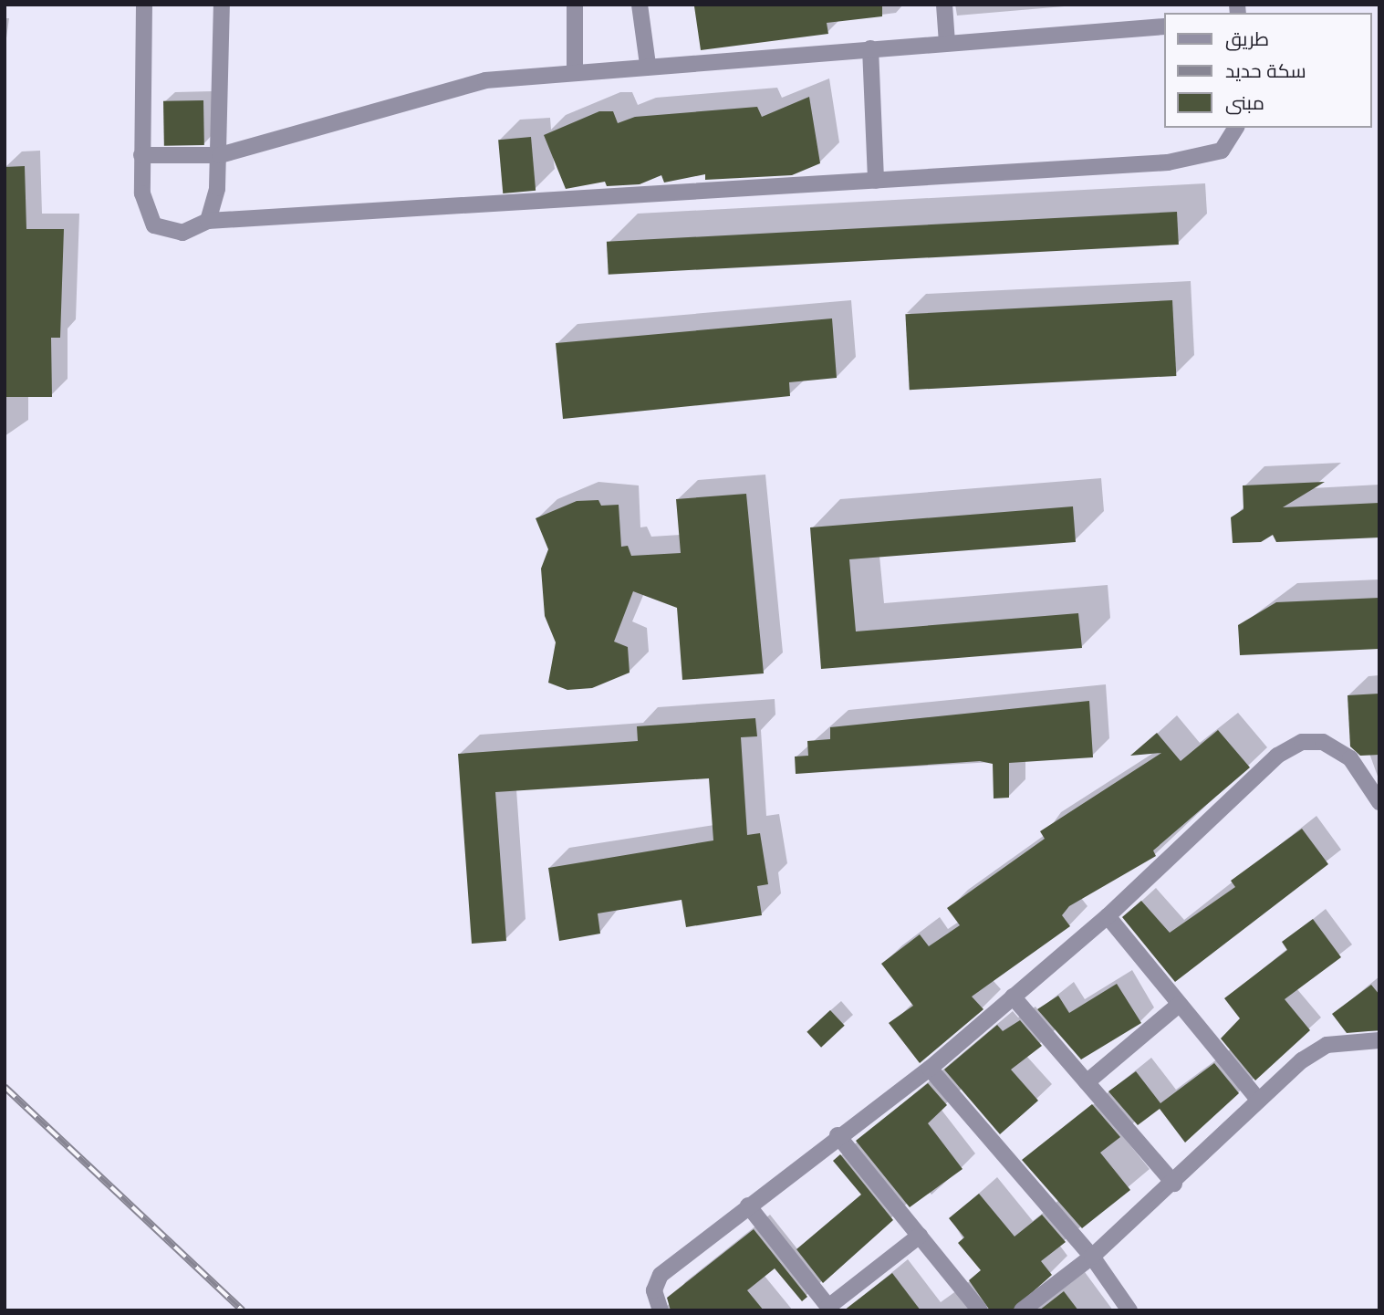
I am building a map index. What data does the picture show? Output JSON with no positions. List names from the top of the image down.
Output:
{
  "legend": ["طريق", "سكة حديد", "مبنى"]
}
